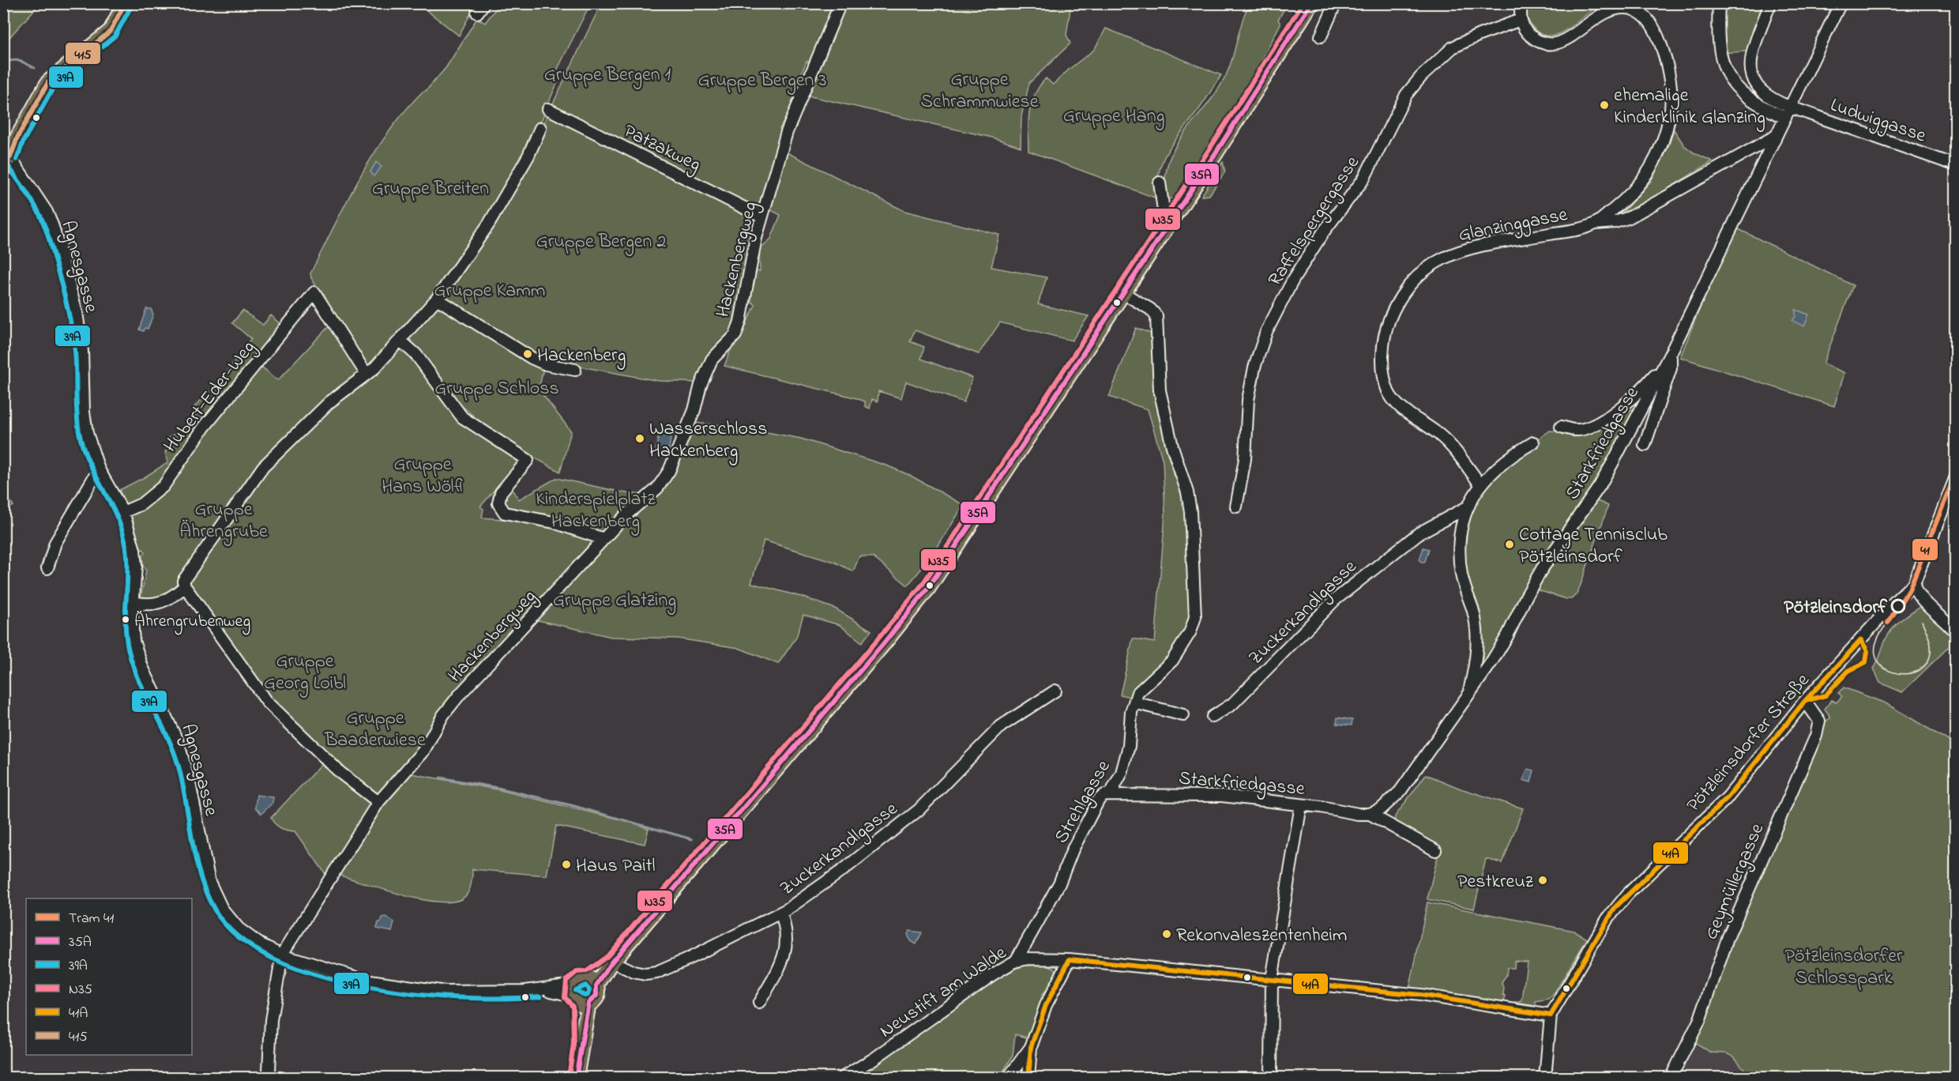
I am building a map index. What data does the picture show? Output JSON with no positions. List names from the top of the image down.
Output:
{
  "streets": {
    "street": [
      "Ludwiggasse",
      "Patzakweg",
      "Raffelspergergasse",
      "Glanzinggasse",
      "Hackenbergweg",
      "Agnesgasse",
      "Hubert-Eder-Weg",
      "Starkfriedgasse",
      "Zuckerkandlgasse",
      "Pötzleinsdorfer Straße",
      "Strehlgasse",
      "Geymüllergasse",
      "Neustift am Walde"
    ]
  },
  "crossings": [
    ["Ludwiggasse", "Starkfriedgasse"],
    ["Patzakweg", "Hackenbergweg"],
    ["Raffelspergergasse", "Glanzinggasse"],
    ["Glanzinggasse", "Starkfriedgasse"],
    ["Hackenbergweg", "Agnesgasse"],
    ["Agnesgasse", "Hubert-Eder-Weg"],
    ["Starkfriedgasse", "Zuckerkandlgasse"],
    ["Starkfriedgasse", "Strehlgasse"],
    ["Pötzleinsdorfer Straße", "Geymüllergasse"],
    ["Pötzleinsdorfer Straße", "Neustift am Walde"],
    ["Strehlgasse", "Neustift am Walde"]
  ],
  "parks": [
    "Gruppe Bergen 1",
    "Gruppe Schrammwiese",
    "Gruppe Bergen 3",
    "Gruppe Hang",
    "Gruppe Breiten",
    "Gruppe Bergen 2",
    "Gruppe Kamm",
    "Gruppe Schloss",
    "Gruppe Hans Wölfl",
    "Kinderspielplatz Hackenberg",
    "Gruppe Ährengrube",
    "Gruppe Glatzing",
    "Gruppe Georg Loibl",
    "Gruppe Baaderwiese",
    "Pötzleinsdorfer Schlosspark"
  ],
  "places": [
    "ehemalige Kinderklinik Glanzing",
    "Hackenberg",
    "Wasserschloss Hackenberg",
    "Cottage Tennisclub Pötzleinsdorf",
    "Pötzleinsdorf",
    "Ährengrubenweg",
    "Haus Paitl",
    "Pestkreuz",
    "Rekonvaleszentenheim"
  ],
  "lines": [
    "transit line 35A",
    "transit line N35",
    "transit line 415",
    "transit line 39A",
    "tram line 41",
    "transit line 41A"
  ],
  "legend": [
    "Tram 41",
    "35A",
    "39A",
    "N35",
    "41A",
    "415"
  ]
}
